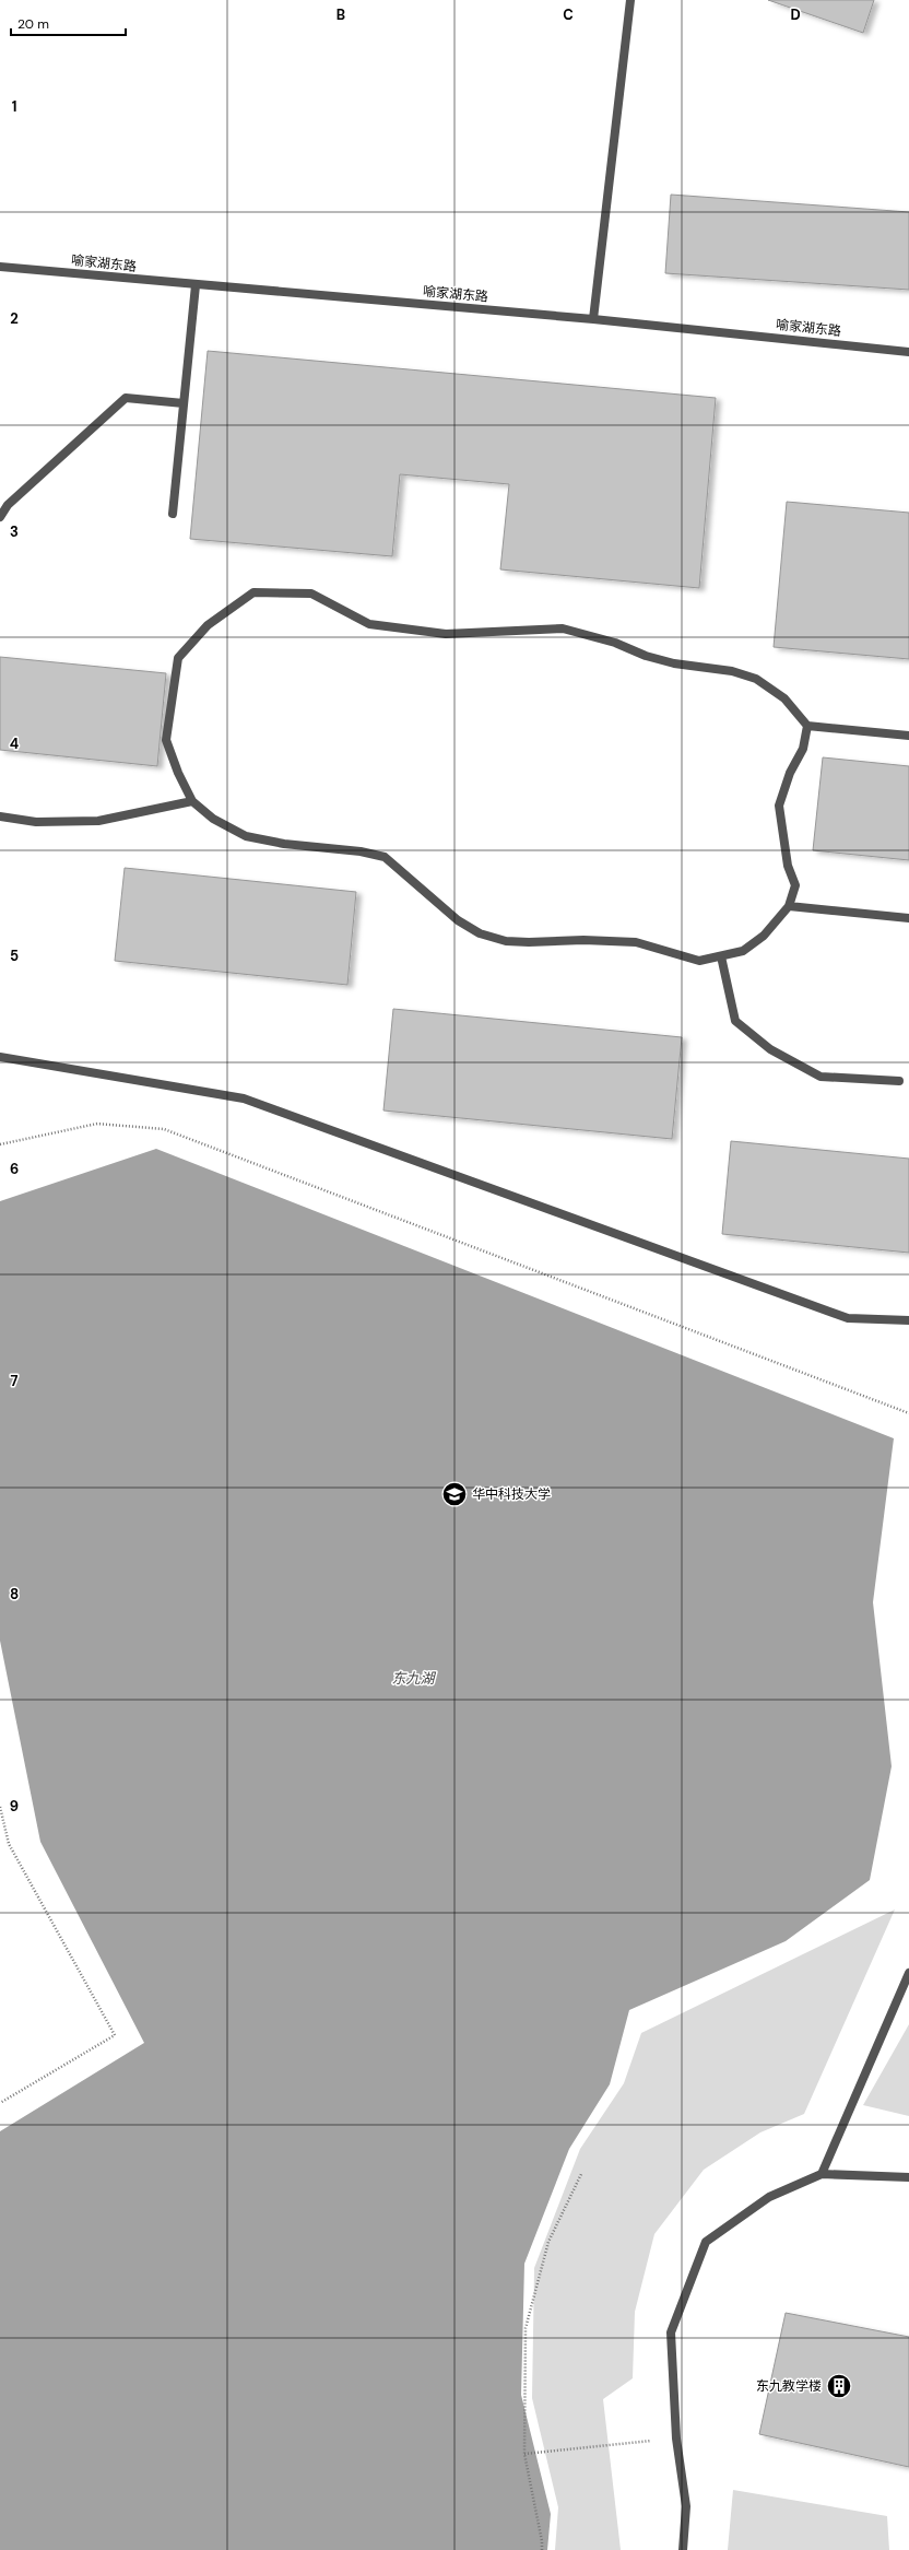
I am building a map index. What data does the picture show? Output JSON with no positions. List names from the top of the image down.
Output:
{
  "streets": {
    "street": ["喻家湖东路"]
  },
  "water": ["东九湖"],
  "places": {
    "school or university": ["华中科技大学"],
    "building": ["东九教学楼"]
  },
  "scale_bar": "20 m",
  "grid": {
    "columns": ["B", "C", "D"],
    "rows": [
      "1",
      "2",
      "3",
      "4",
      "5",
      "6",
      "7",
      "8",
      "9"
    ]
  }
}
